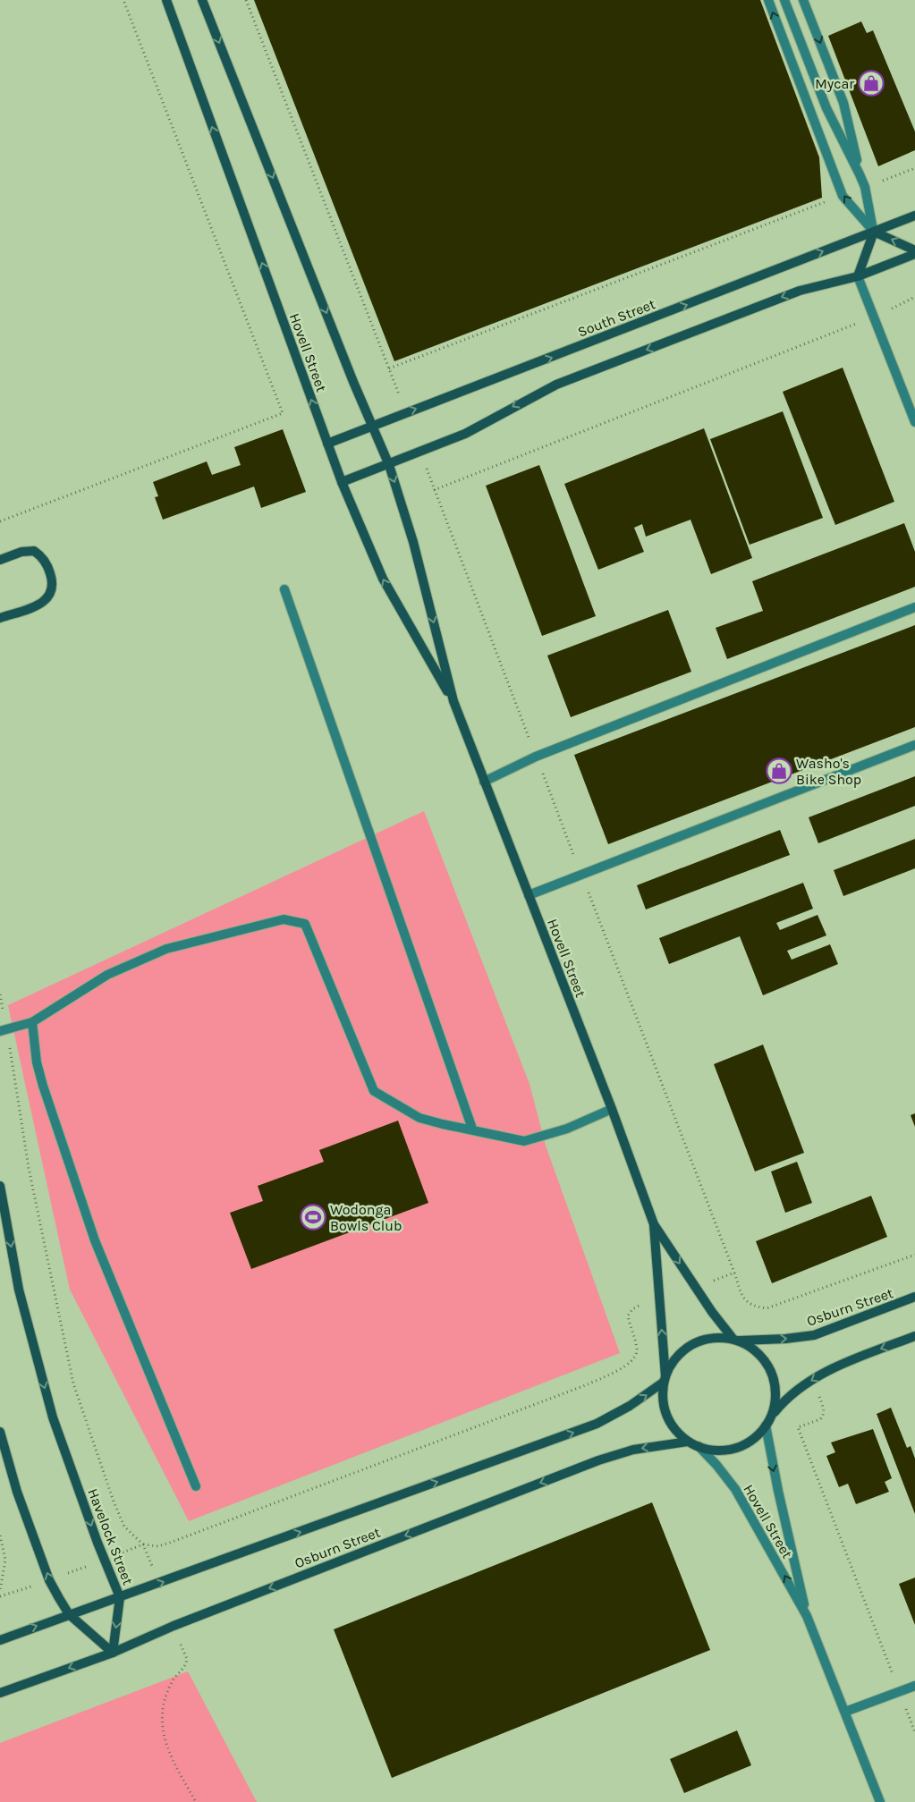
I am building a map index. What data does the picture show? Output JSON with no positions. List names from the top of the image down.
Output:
{
  "streets": {
    "street": [
      "South Street",
      "Hovell Street",
      "Osburn Street",
      "Havelock Street"
    ]
  },
  "crossings": [
    ["South Street", "Hovell Street"],
    ["Hovell Street", "Osburn Street"],
    ["Osburn Street", "Havelock Street"]
  ],
  "places": {
    "shop": ["Mycar", "Washo's Bike Shop"],
    "sports": ["Wodonga Bowls Club"]
  }
}
